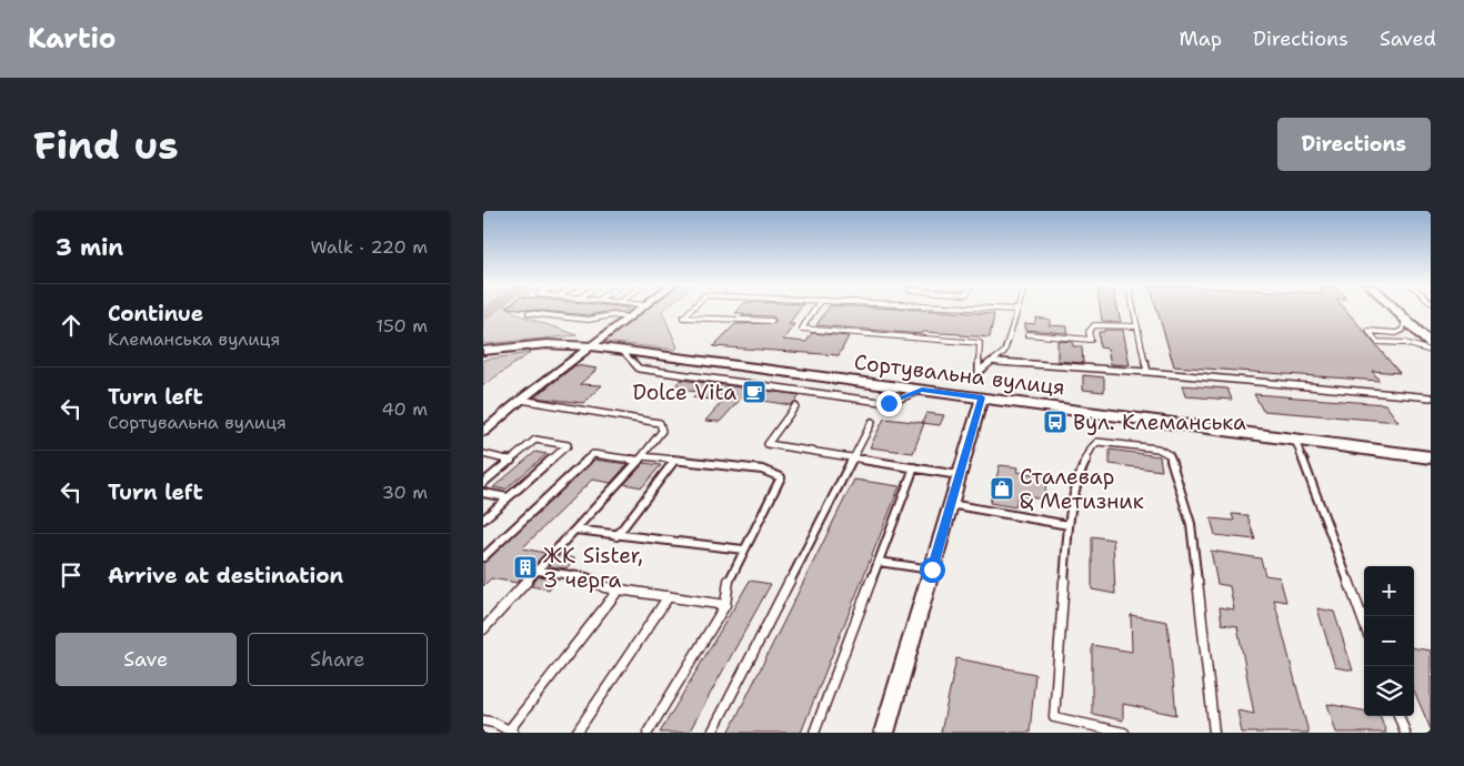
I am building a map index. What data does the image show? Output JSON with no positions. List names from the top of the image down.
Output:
{
  "streets": {
    "street": ["Сортувальна вулиця"]
  },
  "places": {
    "cafe": ["Dolce Vita"],
    "bus stop": ["Вул. Клеманська"],
    "shop": ["Сталевар & Метизник"],
    "building": ["ЖК Sister, 3 черга"]
  },
  "page": {
    "header": "Kartio",
    "nav": ["Map", "Directions", "Saved"],
    "buttons": [
      "Directions",
      ["Save", "Share"]
    ],
    "title": "Find us",
    "heading": ["3 min", "Walk · 220 m"],
    "list": [
      ["Continue", "Клеманська вулиця", "150 m"],
      ["Turn left", "Сортувальна вулиця", "40 m"],
      ["Turn left", "30 m"],
      "Arrive at destination"
    ],
    "map_buttons": ["+", "−"]
  }
}
